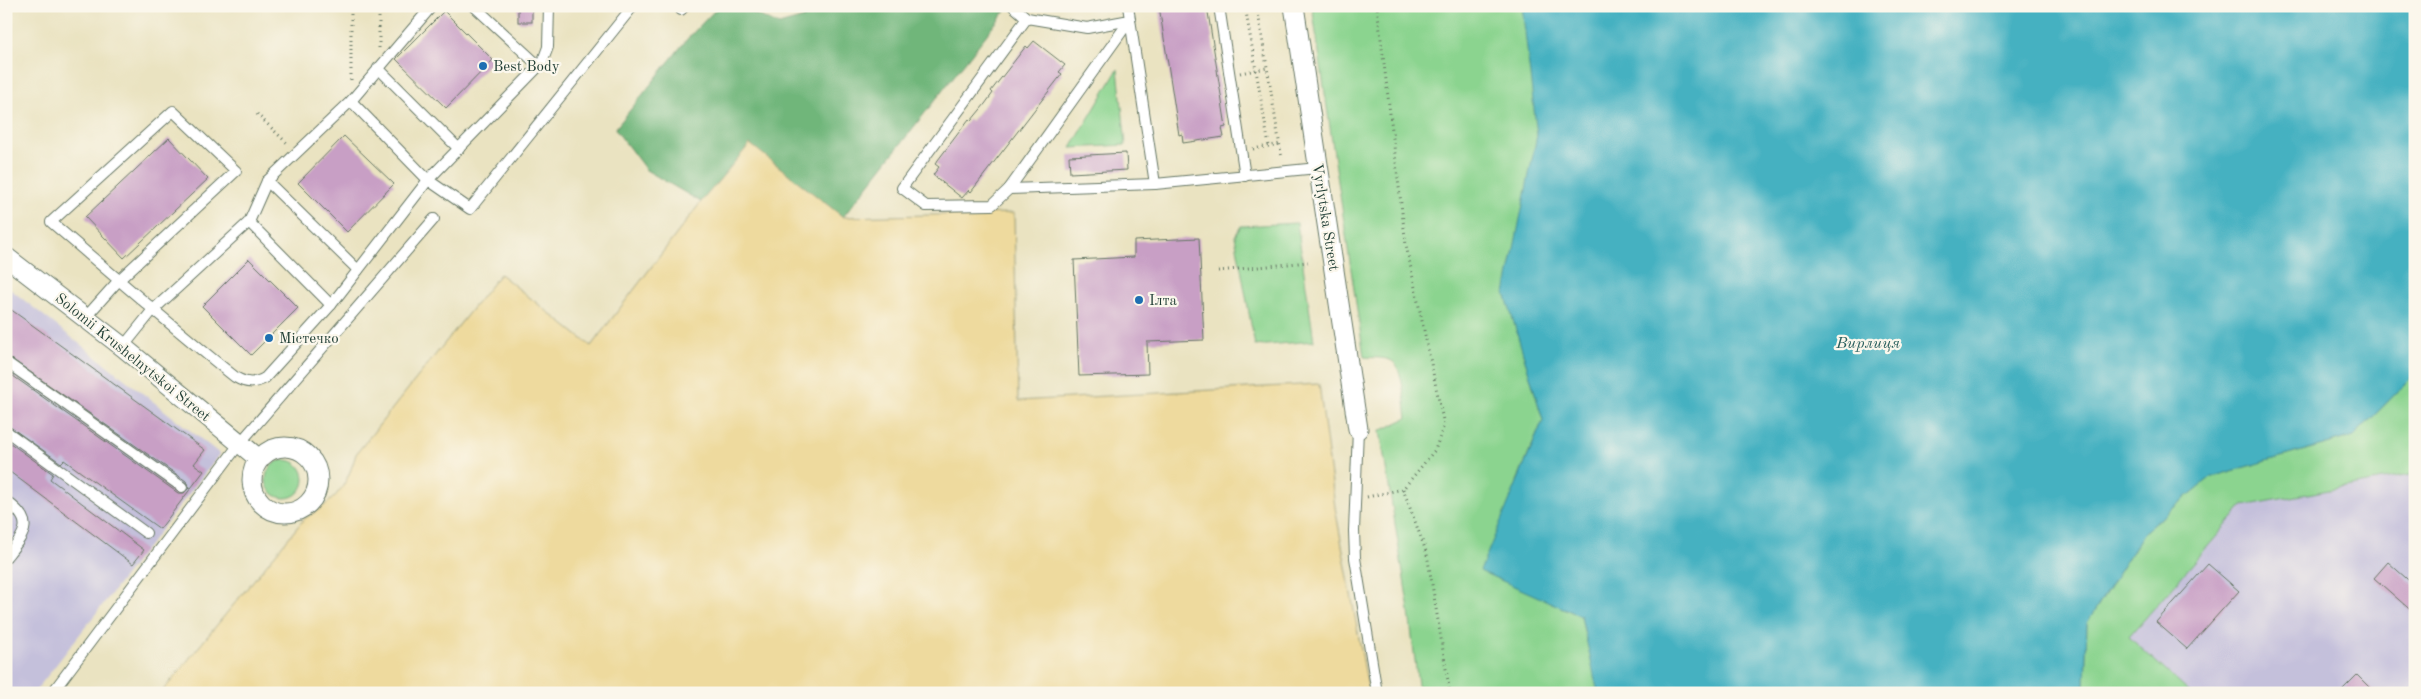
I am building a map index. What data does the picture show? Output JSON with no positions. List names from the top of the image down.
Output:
{
  "streets": {
    "street": ["Vyrlytska Street", "Solomii Krushelnytskoi Street"]
  },
  "water": ["Вирлиця"],
  "places": ["Best Body", "Ілта", "Містечко"]
}
